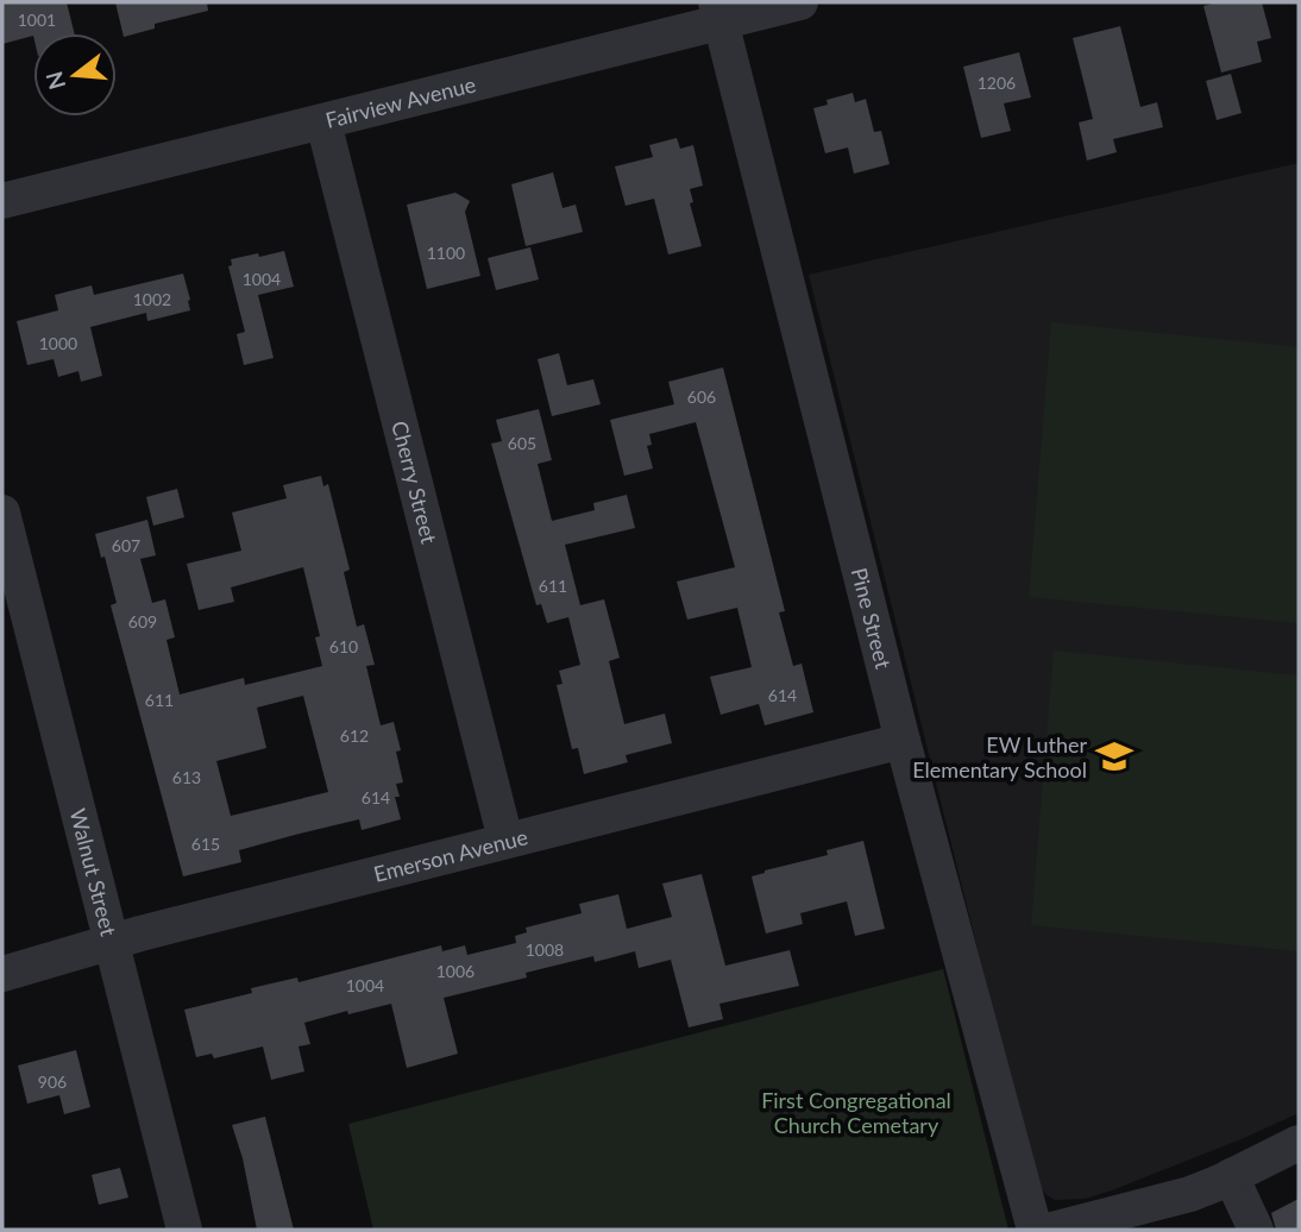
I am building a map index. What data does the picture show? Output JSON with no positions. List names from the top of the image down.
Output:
{
  "streets": {
    "street": [
      "Fairview Avenue",
      "Cherry Street",
      "Pine Street",
      "Emerson Avenue",
      "Walnut Street"
    ]
  },
  "crossings": [
    ["Fairview Avenue", "Cherry Street"],
    ["Fairview Avenue", "Pine Street"],
    ["Cherry Street", "Emerson Avenue"],
    ["Pine Street", "Emerson Avenue"],
    ["Emerson Avenue", "Walnut Street"]
  ],
  "parks": ["First Congregational Church Cemetary"],
  "places": {
    "school or university": ["EW Luther Elementary School"]
  },
  "house_numbers": [
    "1001",
    "1206",
    "1100",
    "1004",
    "1002",
    "1000",
    "606",
    "605",
    "607",
    "611",
    "609",
    "610",
    "614",
    "611",
    "612",
    "613",
    "614",
    "615",
    "1008",
    "1006",
    "1004",
    "906"
  ],
  "north": "left"
}
